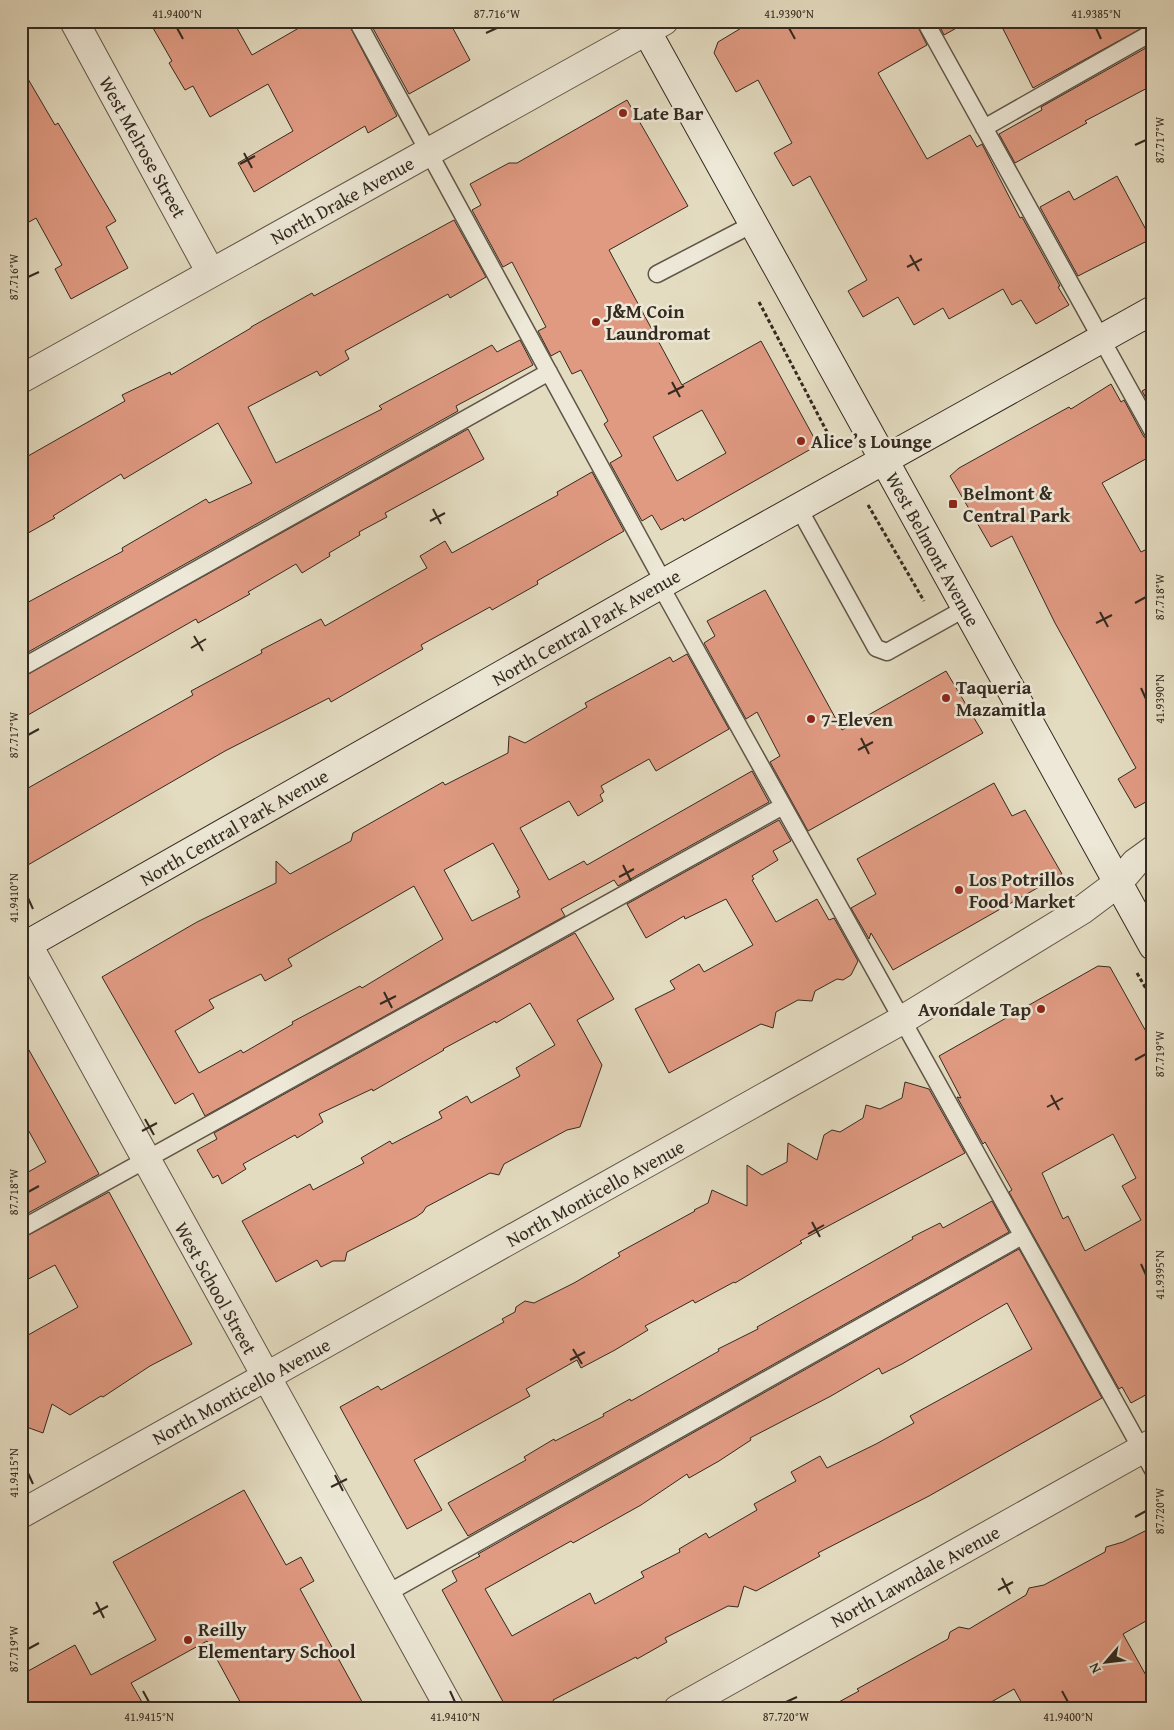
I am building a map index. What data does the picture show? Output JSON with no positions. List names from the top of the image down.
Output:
{
  "streets": {
    "street": [
      "West Melrose Street",
      "North Drake Avenue",
      "West Belmont Avenue",
      "North Central Park Avenue",
      "North Monticello Avenue",
      "West School Street",
      "North Lawndale Avenue"
    ]
  },
  "crossings": [
    ["West Melrose Street", "North Drake Avenue"],
    ["North Drake Avenue", "West Belmont Avenue"],
    ["West Belmont Avenue", "North Central Park Avenue"],
    ["West Belmont Avenue", "North Monticello Avenue"],
    ["North Central Park Avenue", "West School Street"],
    ["North Monticello Avenue", "West School Street"]
  ],
  "places": {
    "other": [
      "Late Bar",
      "J&M Coin Laundromat",
      "Alice’s Lounge",
      "Taqueria Mazamitla",
      "7-Eleven",
      "Los Potrillos Food Market",
      "Avondale Tap",
      "Reilly Elementary School"
    ],
    "transit": ["Belmont & Central Park"]
  },
  "north": "bottom left",
  "coordinates": [
    "41.9400°N",
    "87.716°W",
    "41.9390°N",
    "41.9385°N",
    "87.717°W",
    "87.718°W",
    "41.9410°N",
    "87.719°W",
    "41.9395°N",
    "41.9415°N",
    "87.720°W"
  ]
}
